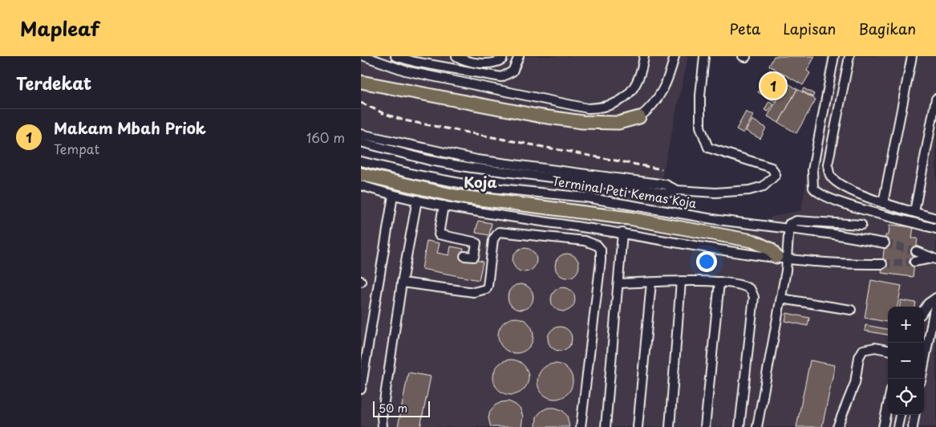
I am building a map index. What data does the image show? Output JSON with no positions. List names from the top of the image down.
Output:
{
  "streets": {
    "street": ["Terminal Peti Kemas Koja"]
  },
  "districts": ["Koja"],
  "scale_bar": "50 m",
  "page": {
    "header": "Mapleaf",
    "nav": ["Peta", "Lapisan", "Bagikan"],
    "heading": "Terdekat",
    "pins": "1",
    "list": [
      {
        "mark": "1",
        "name": "Makam Mbah Priok",
        "note": "Tempat",
        "value": "160 m"
      }
    ],
    "map_buttons": ["+", "−"],
    "scale": "50 m"
  }
}
